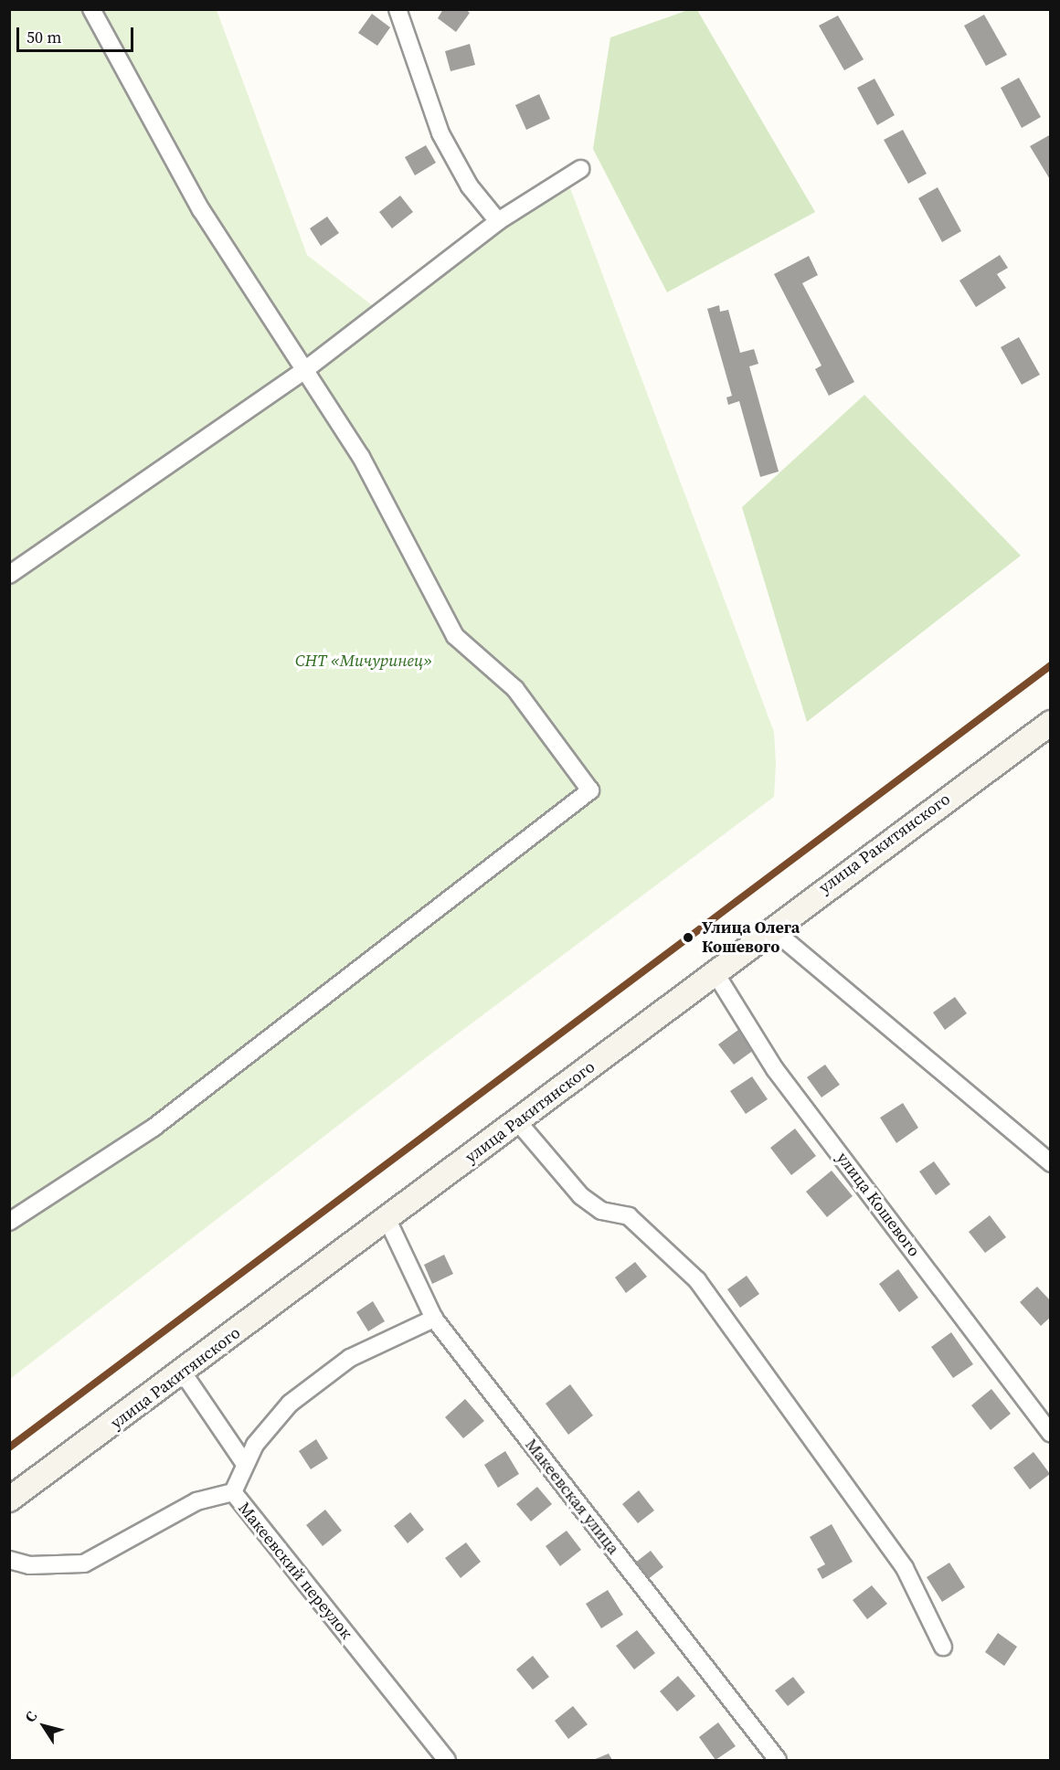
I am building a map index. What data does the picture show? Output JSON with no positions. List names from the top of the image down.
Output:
{
  "streets": {
    "main road": ["улица Ракитянского"],
    "street": ["улица Кошевого", "Макеевская улица", "Макеевский переулок"]
  },
  "crossings": [
    ["улица Ракитянского", "улица Кошевого"],
    ["улица Ракитянского", "Макеевская улица"]
  ],
  "parks": ["СНТ «Мичуринец»"],
  "places": ["Улица Олега Кошевого"],
  "scale_bar": "50 m",
  "north": "top left"
}
